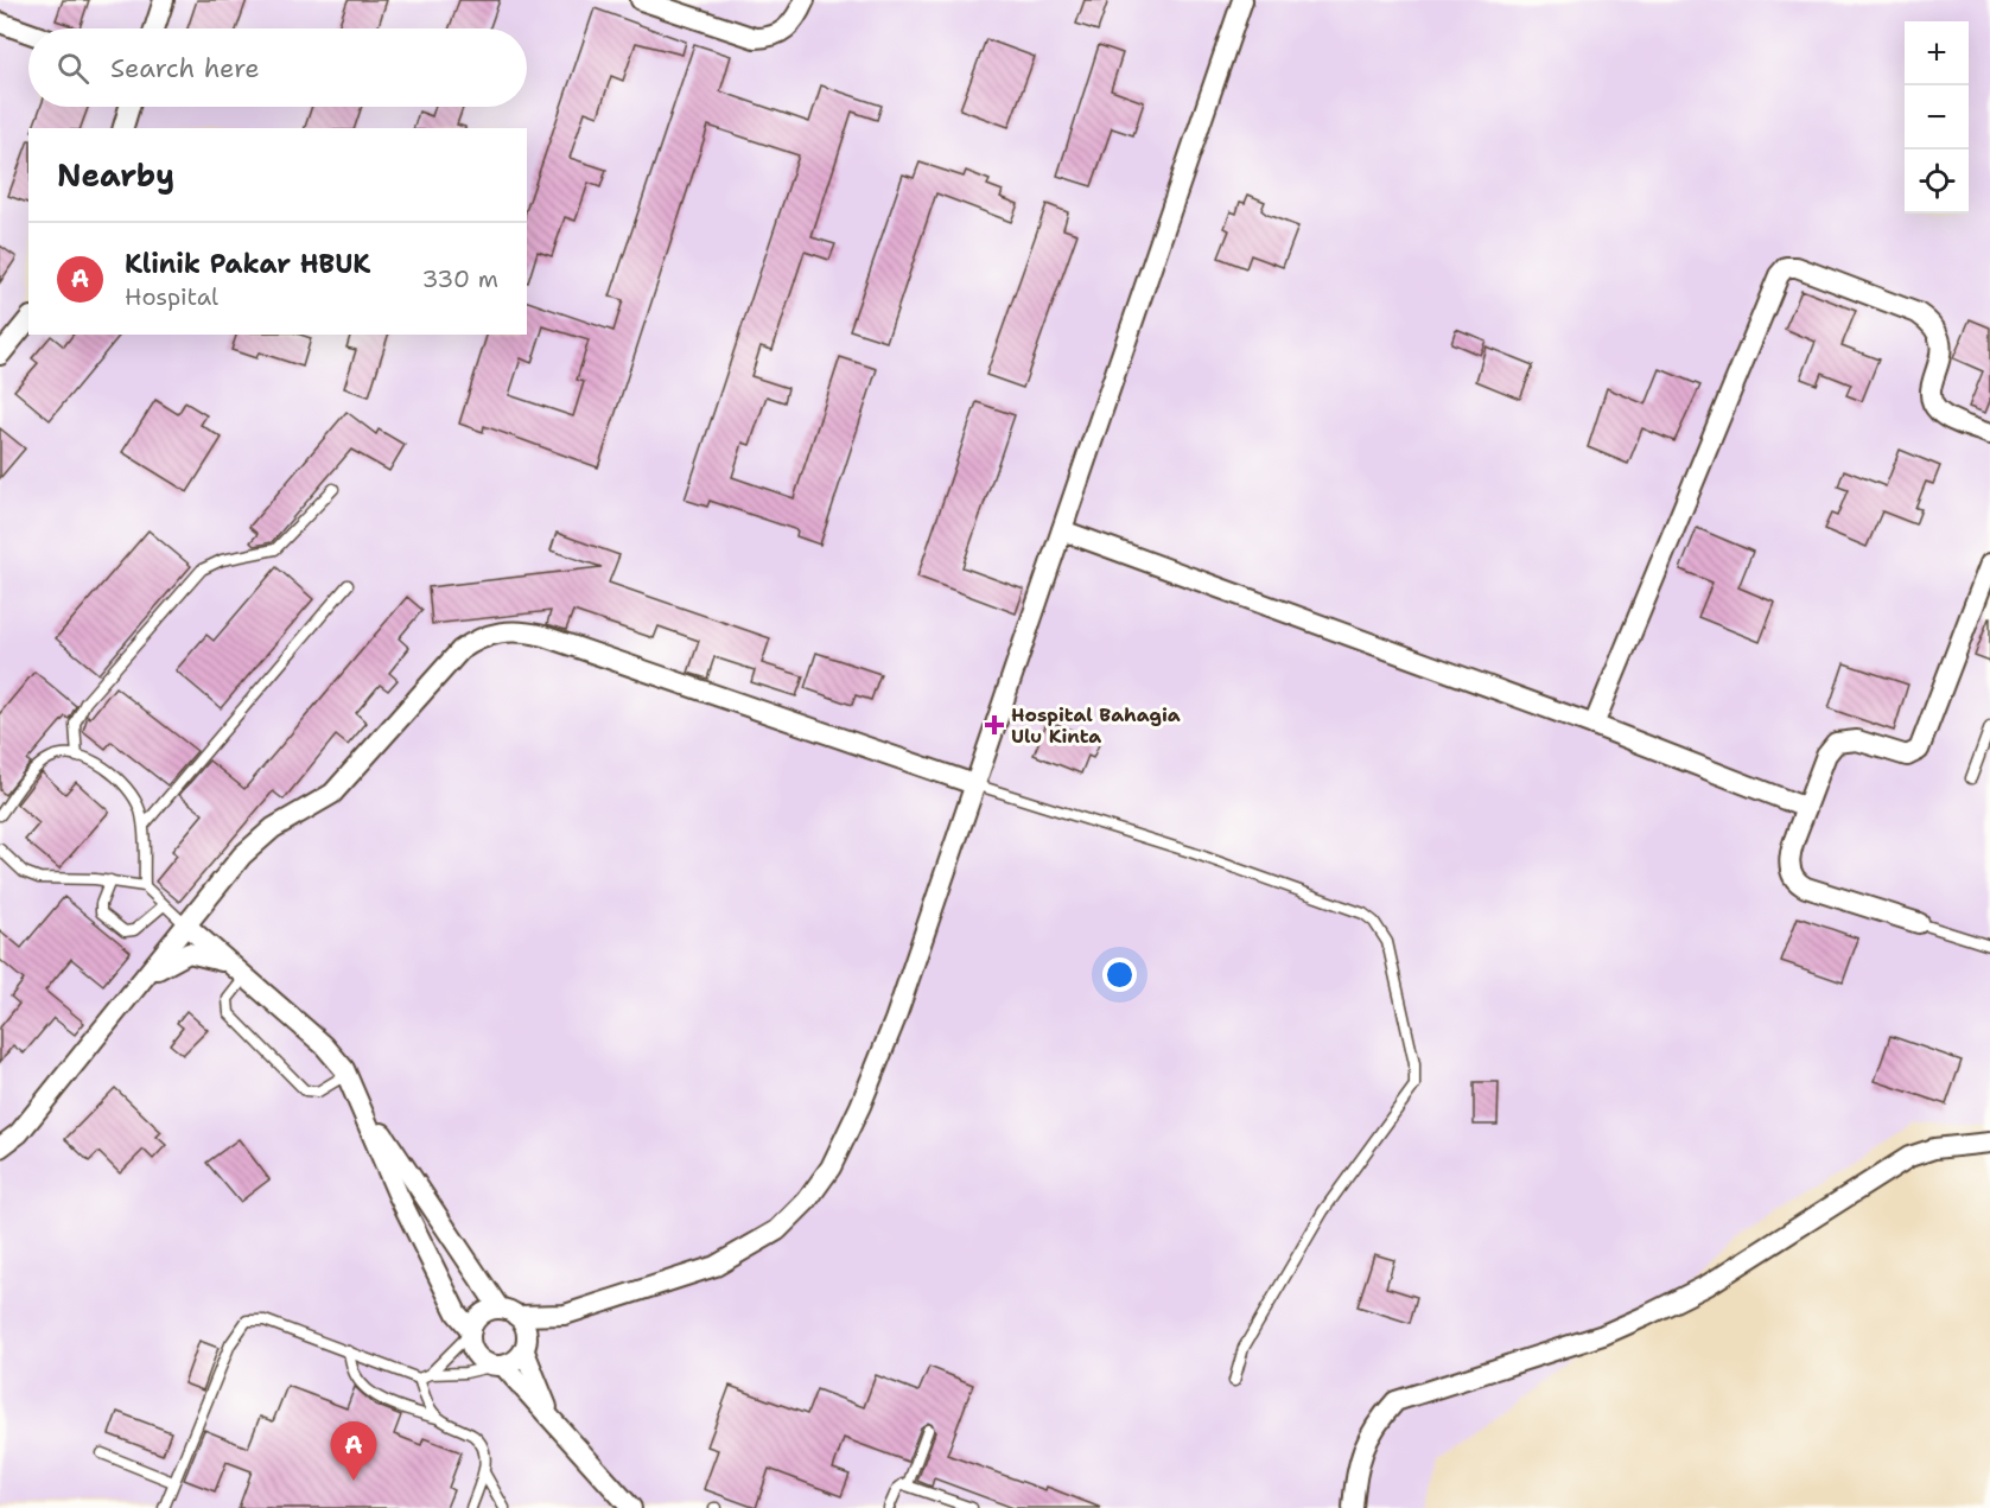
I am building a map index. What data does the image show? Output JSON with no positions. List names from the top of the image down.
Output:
{
  "places": {
    "health": ["Hospital Bahagia Ulu Kinta"]
  },
  "page": {
    "map_buttons": ["+", "−"],
    "search": "Search here",
    "heading": "Nearby",
    "list": [
      {
        "mark": "A",
        "name": "Klinik Pakar HBUK",
        "note": "Hospital",
        "value": "330 m"
      }
    ],
    "pins": "A"
  }
}
